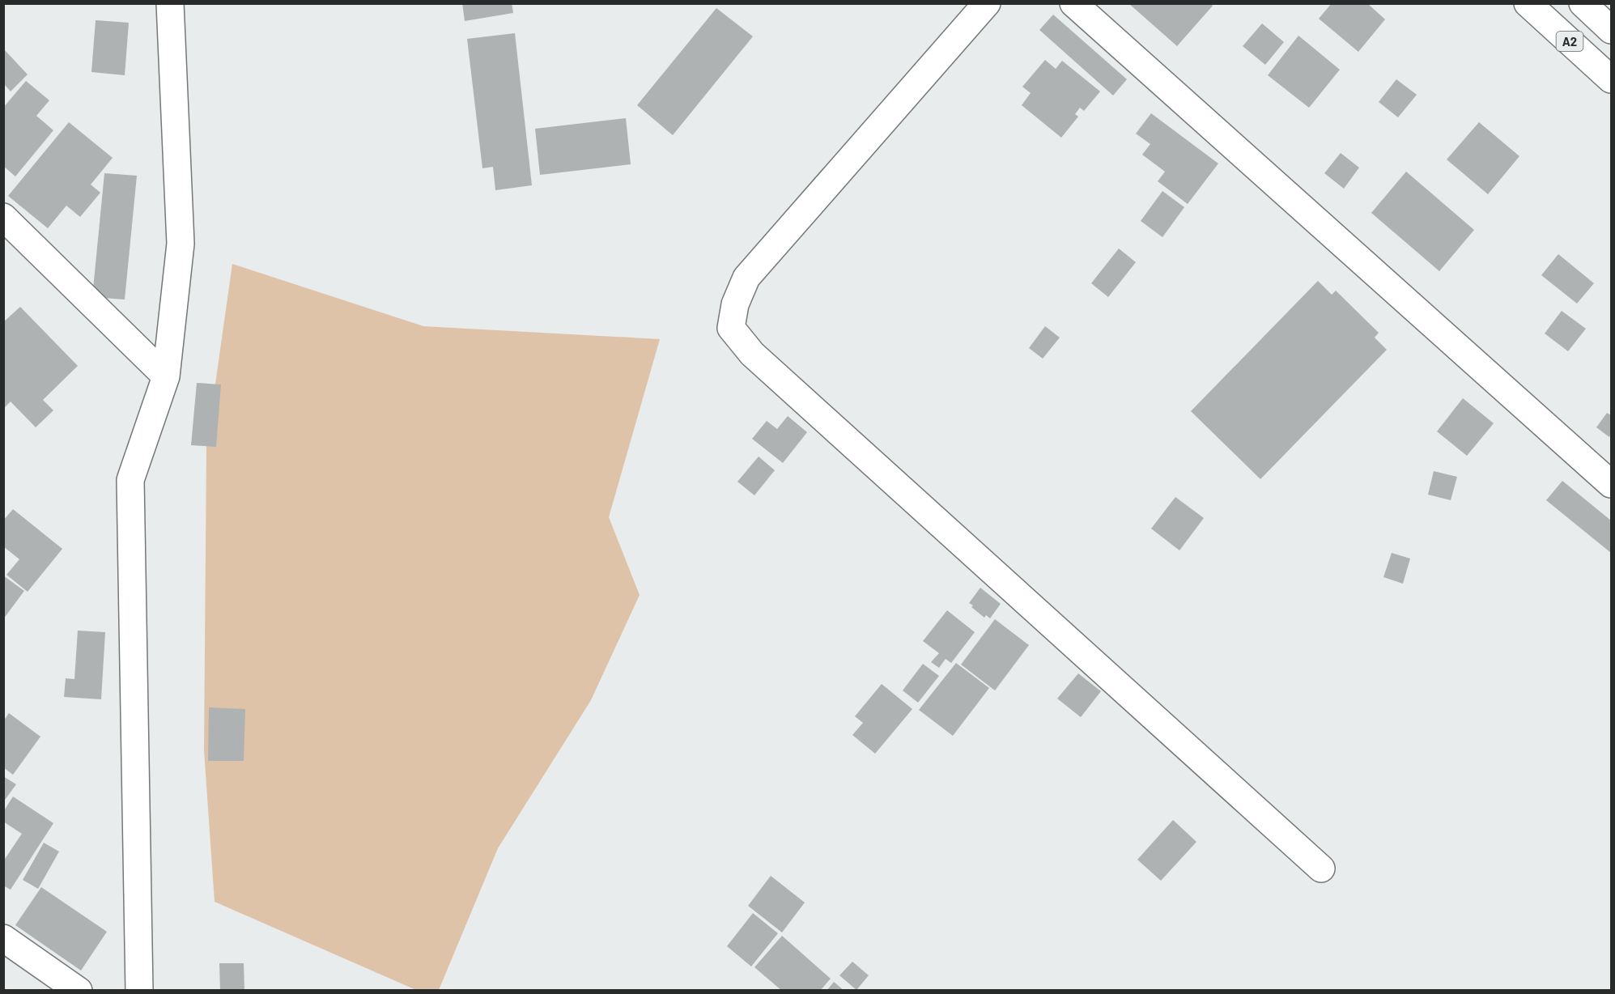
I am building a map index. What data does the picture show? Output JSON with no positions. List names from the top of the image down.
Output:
{
  "streets": {
    "main road": ["A2"]
  }
}
